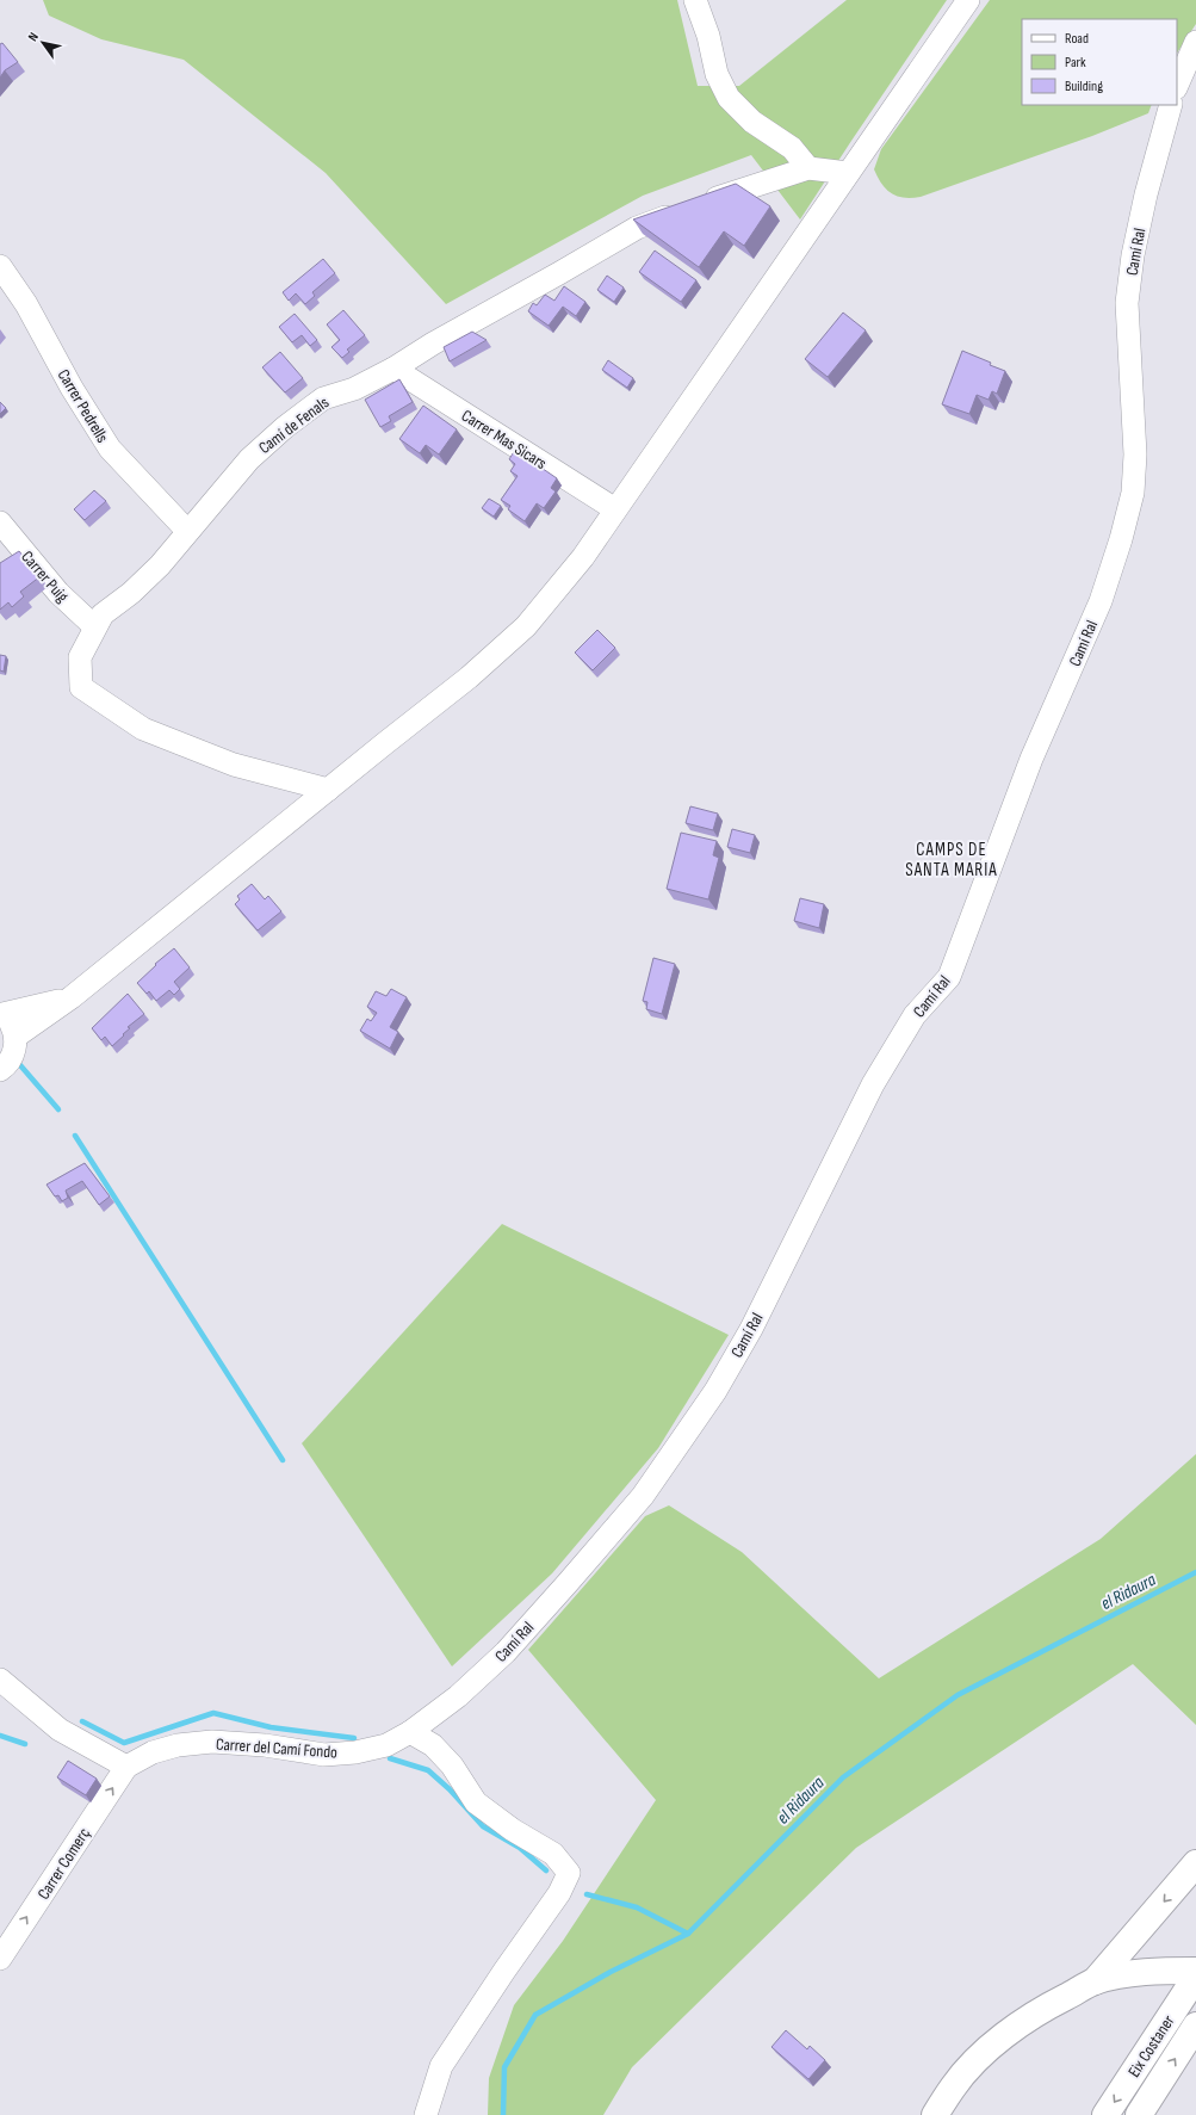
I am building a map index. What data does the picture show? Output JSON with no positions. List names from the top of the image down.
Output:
{
  "streets": {
    "main road": ["Eix Costaner"],
    "street": [
      "Camí Ral",
      "Carrer Pedrells",
      "Camí de Fenals",
      "Carrer Mas Sicars",
      "Carrer Puig",
      "Carrer del Camí Fondo",
      "Carrer Comerç"
    ]
  },
  "crossings": [
    ["Camí Ral", "Carrer del Camí Fondo"],
    ["Carrer Pedrells", "Camí de Fenals"],
    ["Camí de Fenals", "Carrer Mas Sicars"],
    ["Camí de Fenals", "Carrer Puig"],
    ["Carrer del Camí Fondo", "Carrer Comerç"]
  ],
  "one_way": ["Carrer Comerç"],
  "districts": ["CAMPS DE SANTA MARIA"],
  "water": ["el Ridaura"],
  "legend": ["Road", "Park", "Building"],
  "north": "top left"
}
